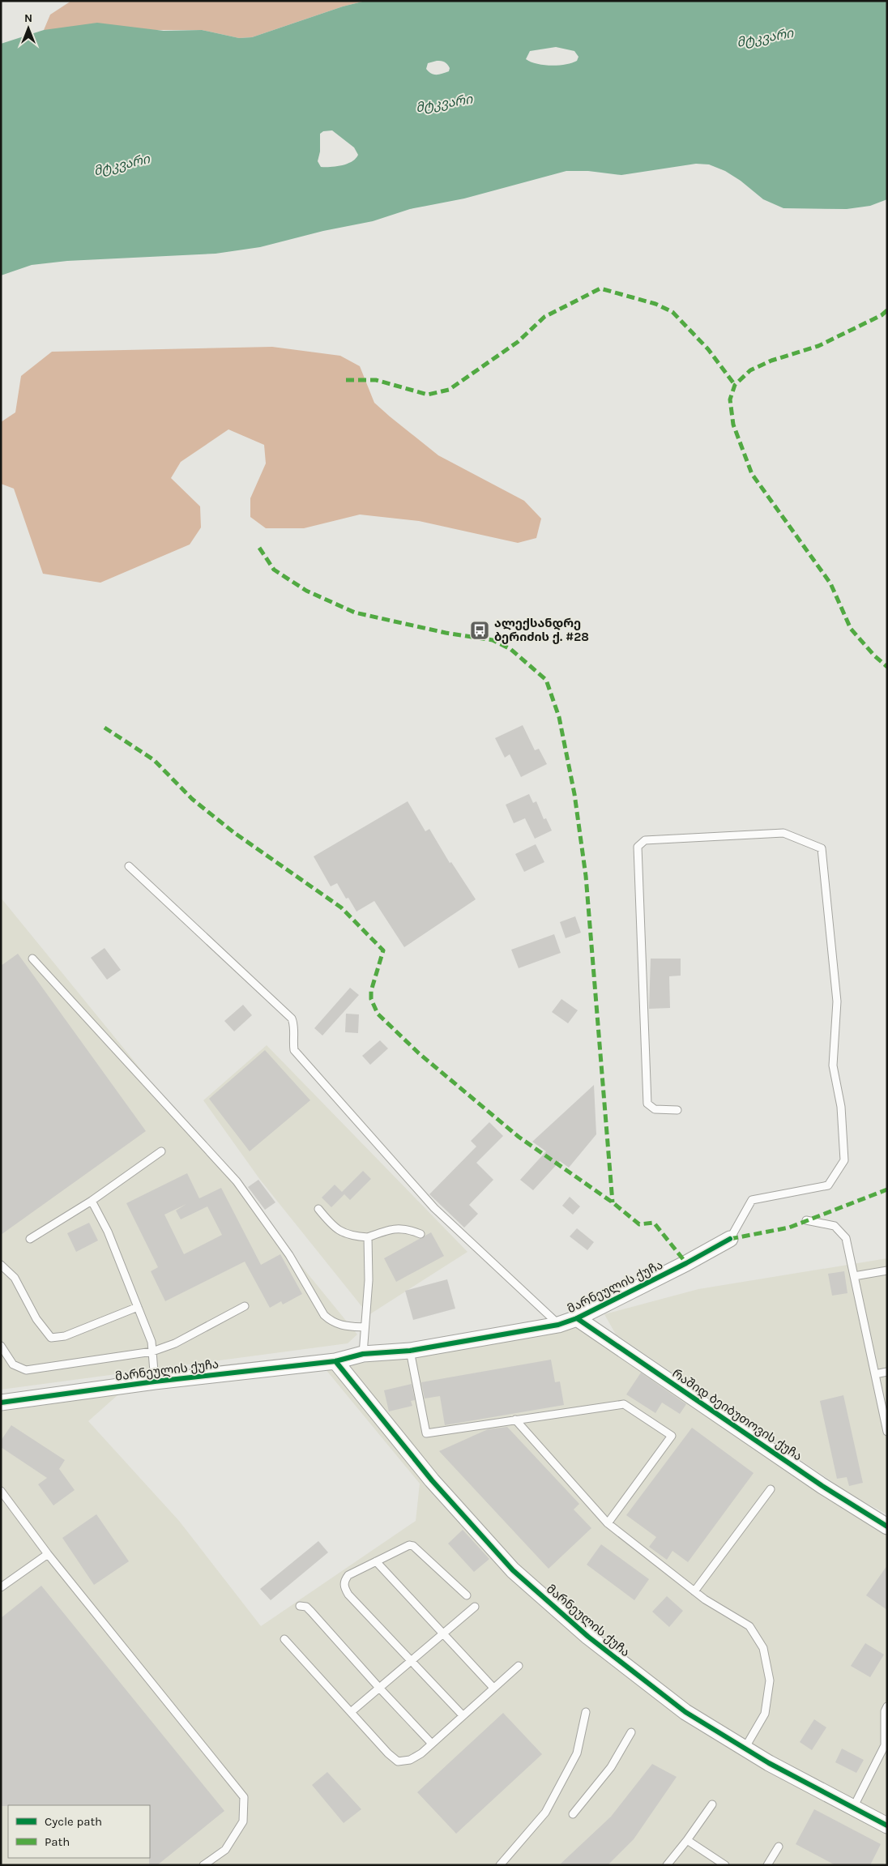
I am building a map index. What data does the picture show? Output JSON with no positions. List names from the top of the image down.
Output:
{
  "streets": {
    "street": ["მარნეულის ქუჩა", "რაშიდ ბეიბუთოვის ქუჩა"]
  },
  "crossings": [
    ["მარნეულის ქუჩა", "რაშიდ ბეიბუთოვის ქუჩა"]
  ],
  "water": ["მტკვარი"],
  "places": {
    "bus stop": ["ალექსანდრე ბერიძის ქ. #28"]
  },
  "legend": ["Cycle path", "Path"],
  "north": "top"
}
